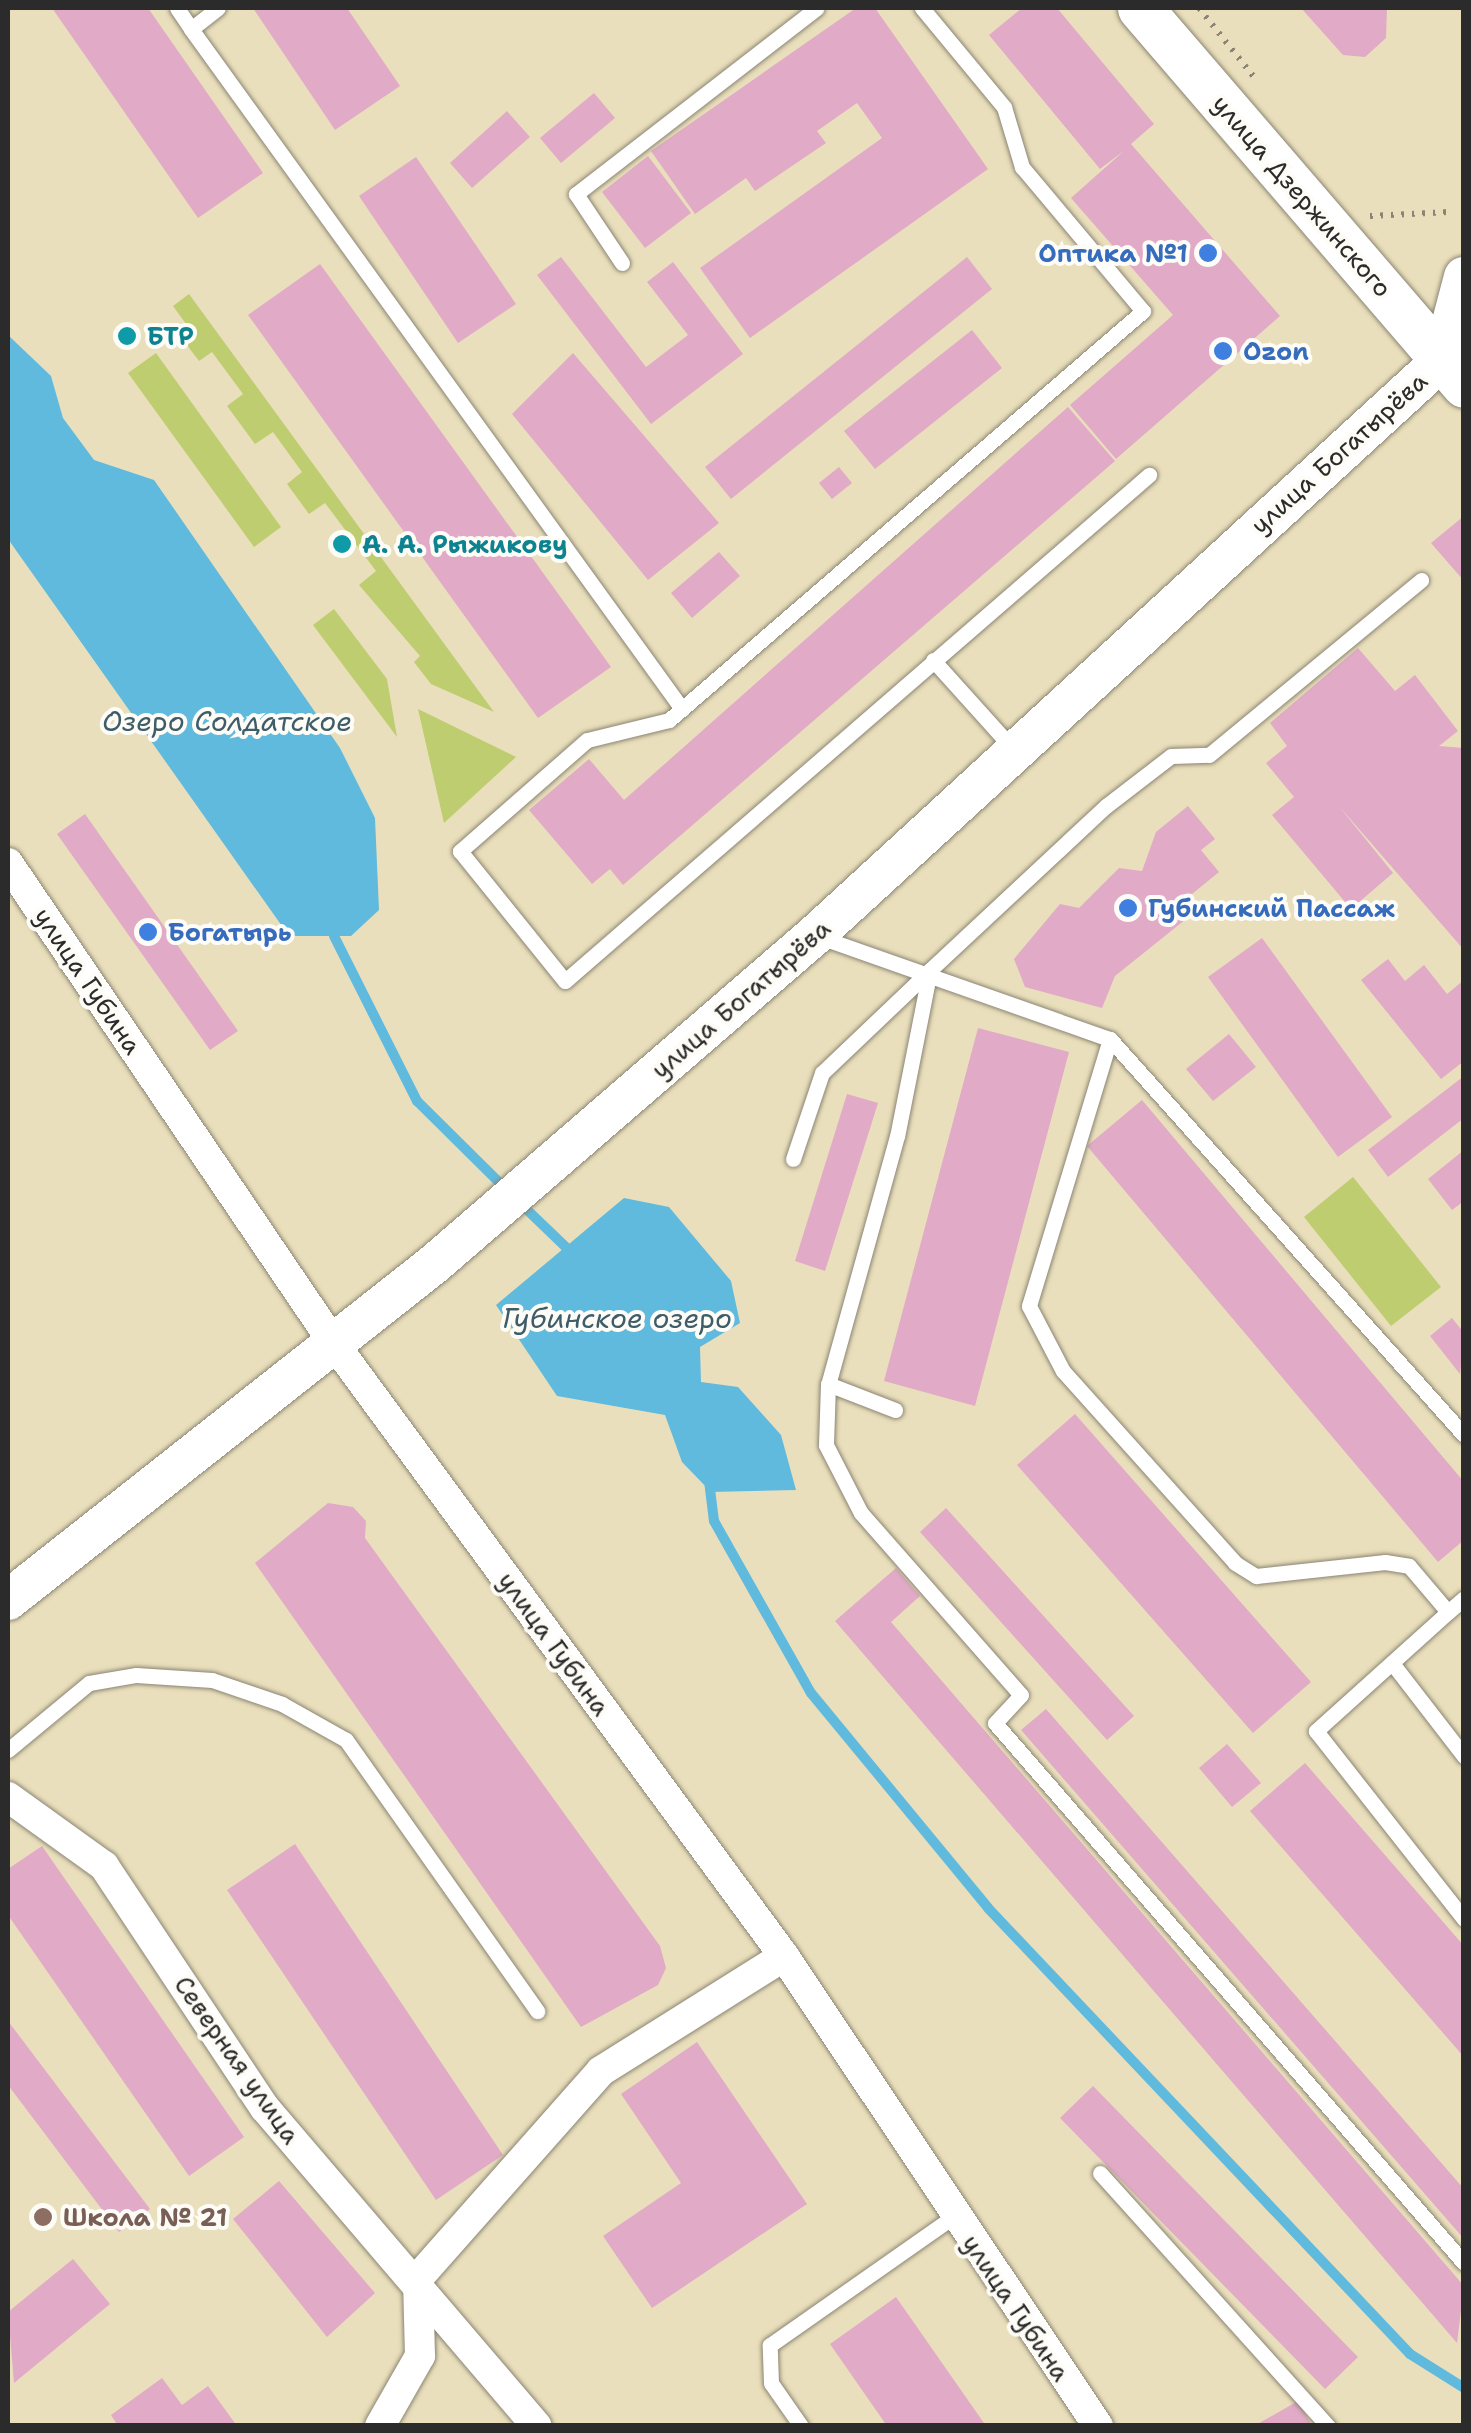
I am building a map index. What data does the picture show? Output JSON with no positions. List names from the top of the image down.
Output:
{
  "streets": {
    "main road": ["улица Дзержинского", "улица Богатырёва"],
    "street": ["улица Губина", "Северная улица"]
  },
  "crossings": [
    ["улица Дзержинского", "улица Богатырёва"],
    ["улица Богатырёва", "улица Губина"]
  ],
  "water": ["Озеро Солдатское", "Губинское озеро"],
  "places": [
    "Оптика №1",
    "БТР",
    "Ozon",
    "А. А. Рыжикову",
    "Губинский Пассаж",
    "Богатырь",
    "Школа № 21"
  ]
}
